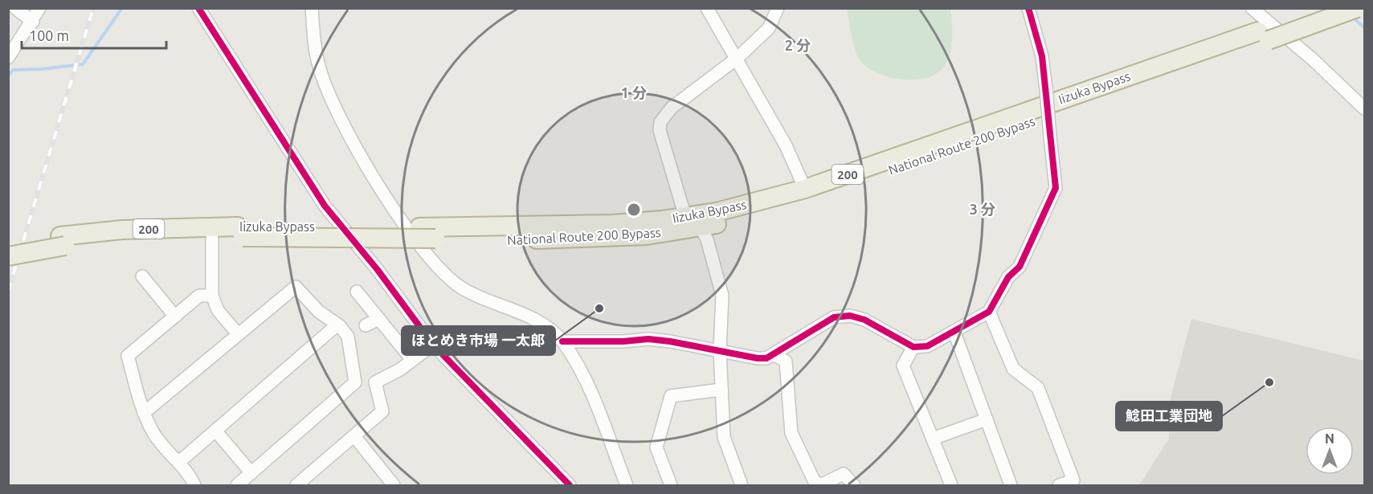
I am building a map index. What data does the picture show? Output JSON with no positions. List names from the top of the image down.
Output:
{
  "streets": {
    "highway": ["Iizuka Bypass", "National Route 200 Bypass", "200"]
  },
  "crossings": [
    ["Iizuka Bypass", "National Route 200 Bypass"]
  ],
  "places": ["ほとめき市場 一太郎", "鯰田工業団地"],
  "scale_bar": "100 m",
  "north": "top",
  "rings": ["2 分", "1 分", "3 分"]
}
